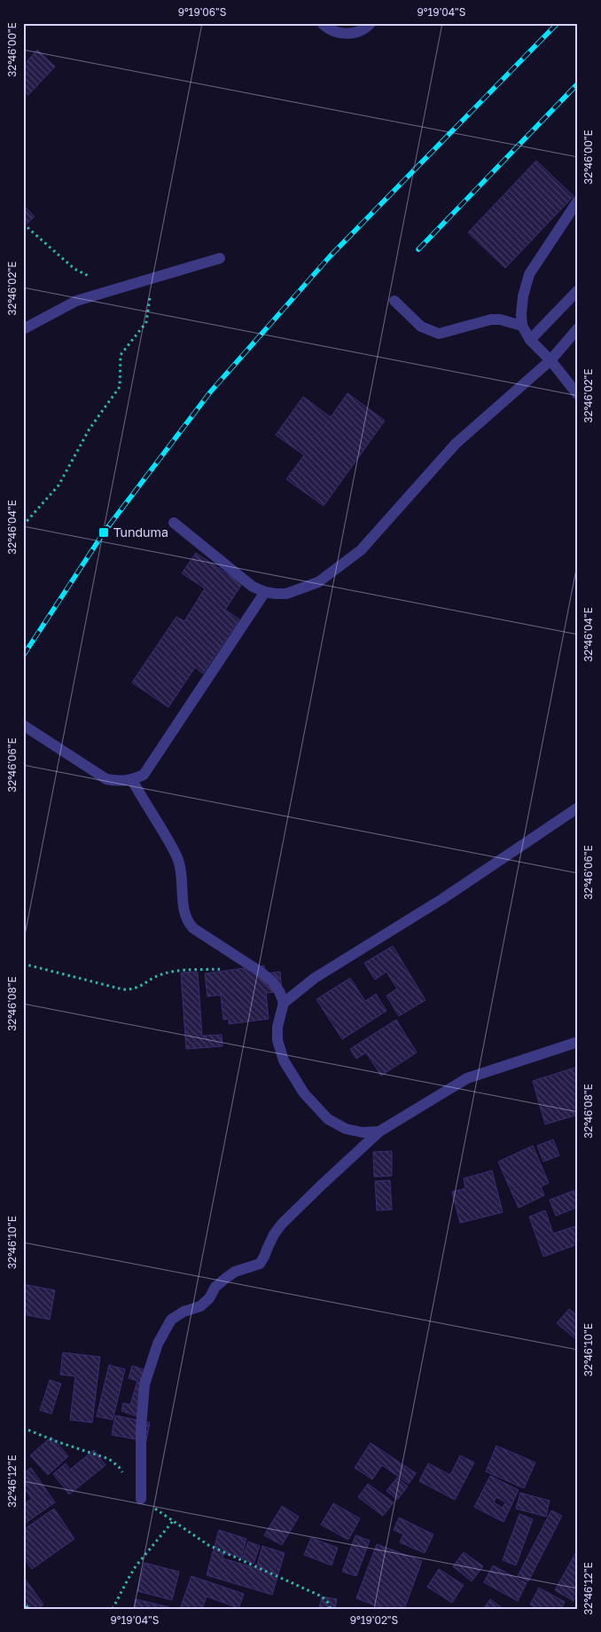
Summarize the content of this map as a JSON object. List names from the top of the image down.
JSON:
{
  "places": {
    "transit": ["Tunduma"]
  },
  "coordinates": [
    "9°19'06\"S",
    "9°19'04\"S",
    "32°46'00\"E",
    "32°46'02\"E",
    "32°46'04\"E",
    "32°46'06\"E",
    "32°46'08\"E",
    "32°46'10\"E",
    "32°46'12\"E",
    "9°19'02\"S"
  ]
}
